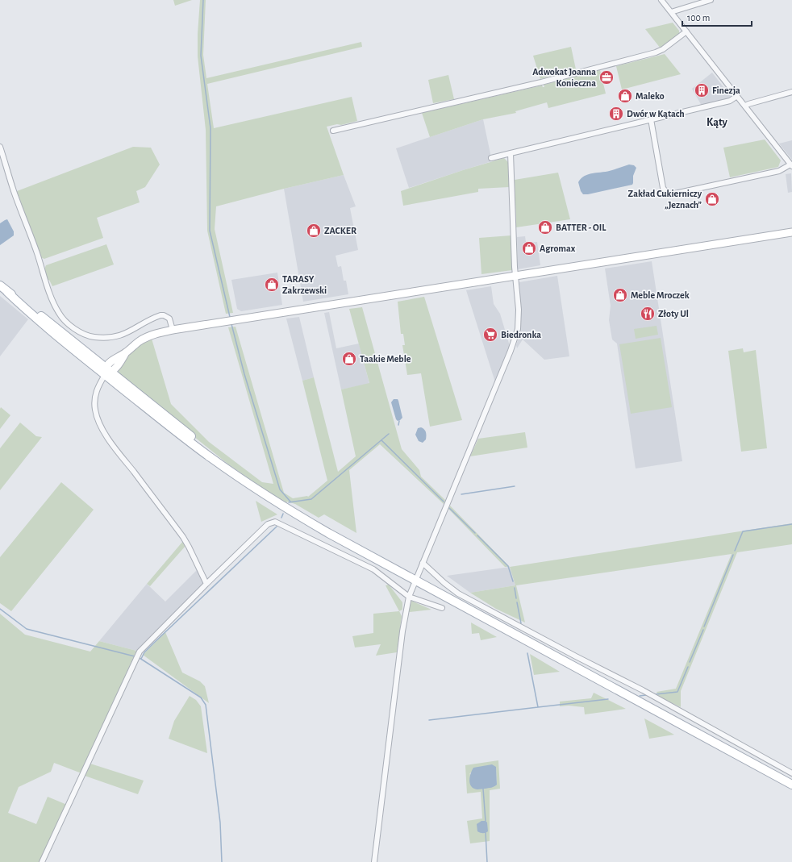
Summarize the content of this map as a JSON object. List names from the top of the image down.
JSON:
{
  "districts": ["Kąty"],
  "places": {
    "office": ["Adwokat Joanna Konieczna"],
    "building": ["Finezja", "Dwór w Kątach"],
    "shop": [
      "Maleko",
      "Zakład Cukierniczy „Jeznach”",
      "BATTER - OIL",
      "ZACKER",
      "Agromax",
      "TARASY Zakrzewski",
      "Meble Mroczek",
      "Taakie Meble"
    ],
    "restaurant": ["Złoty Ul"],
    "supermarket": ["Biedronka"]
  },
  "scale_bar": "100 m"
}
